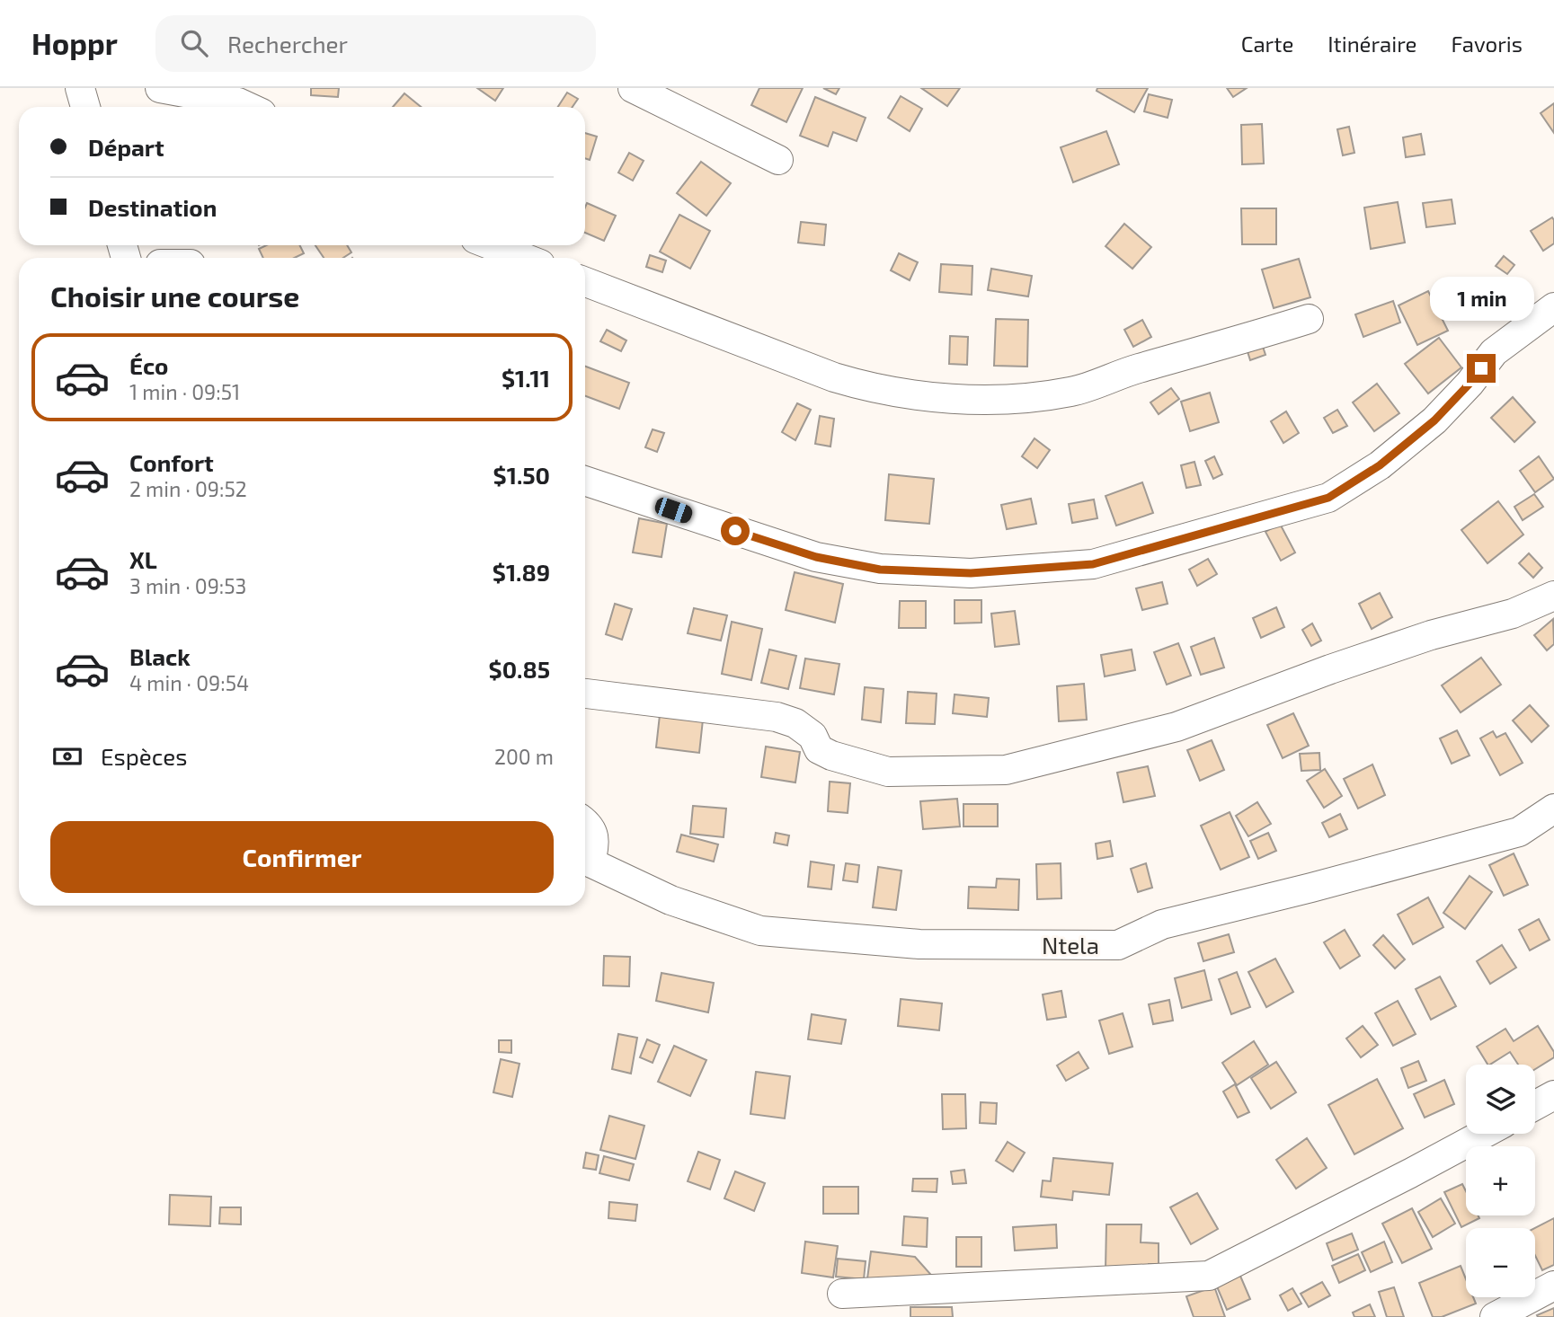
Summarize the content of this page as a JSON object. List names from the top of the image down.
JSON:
{
  "streets": {
    "street": ["Ntela"]
  },
  "page": {
    "header": "Hoppr",
    "search": "Rechercher",
    "nav": ["Carte", "Itinéraire", "Favoris"],
    "banner": ["Départ", "Destination"],
    "heading": "Choisir une course",
    "bubble": "1 min",
    "list": [
      {
        "name": "Éco",
        "note": "1 min · 09:51",
        "value": "$1.11"
      },
      {
        "name": "Confort",
        "note": "2 min · 09:52",
        "value": "$1.50"
      },
      {
        "name": "XL",
        "note": "3 min · 09:53",
        "value": "$1.89"
      },
      {
        "name": "Black",
        "note": "4 min · 09:54",
        "value": "$0.85"
      }
    ],
    "pay": ["Espèces", "200 m"],
    "buttons": "Confirmer",
    "map_buttons": ["+", "−"]
  }
}
